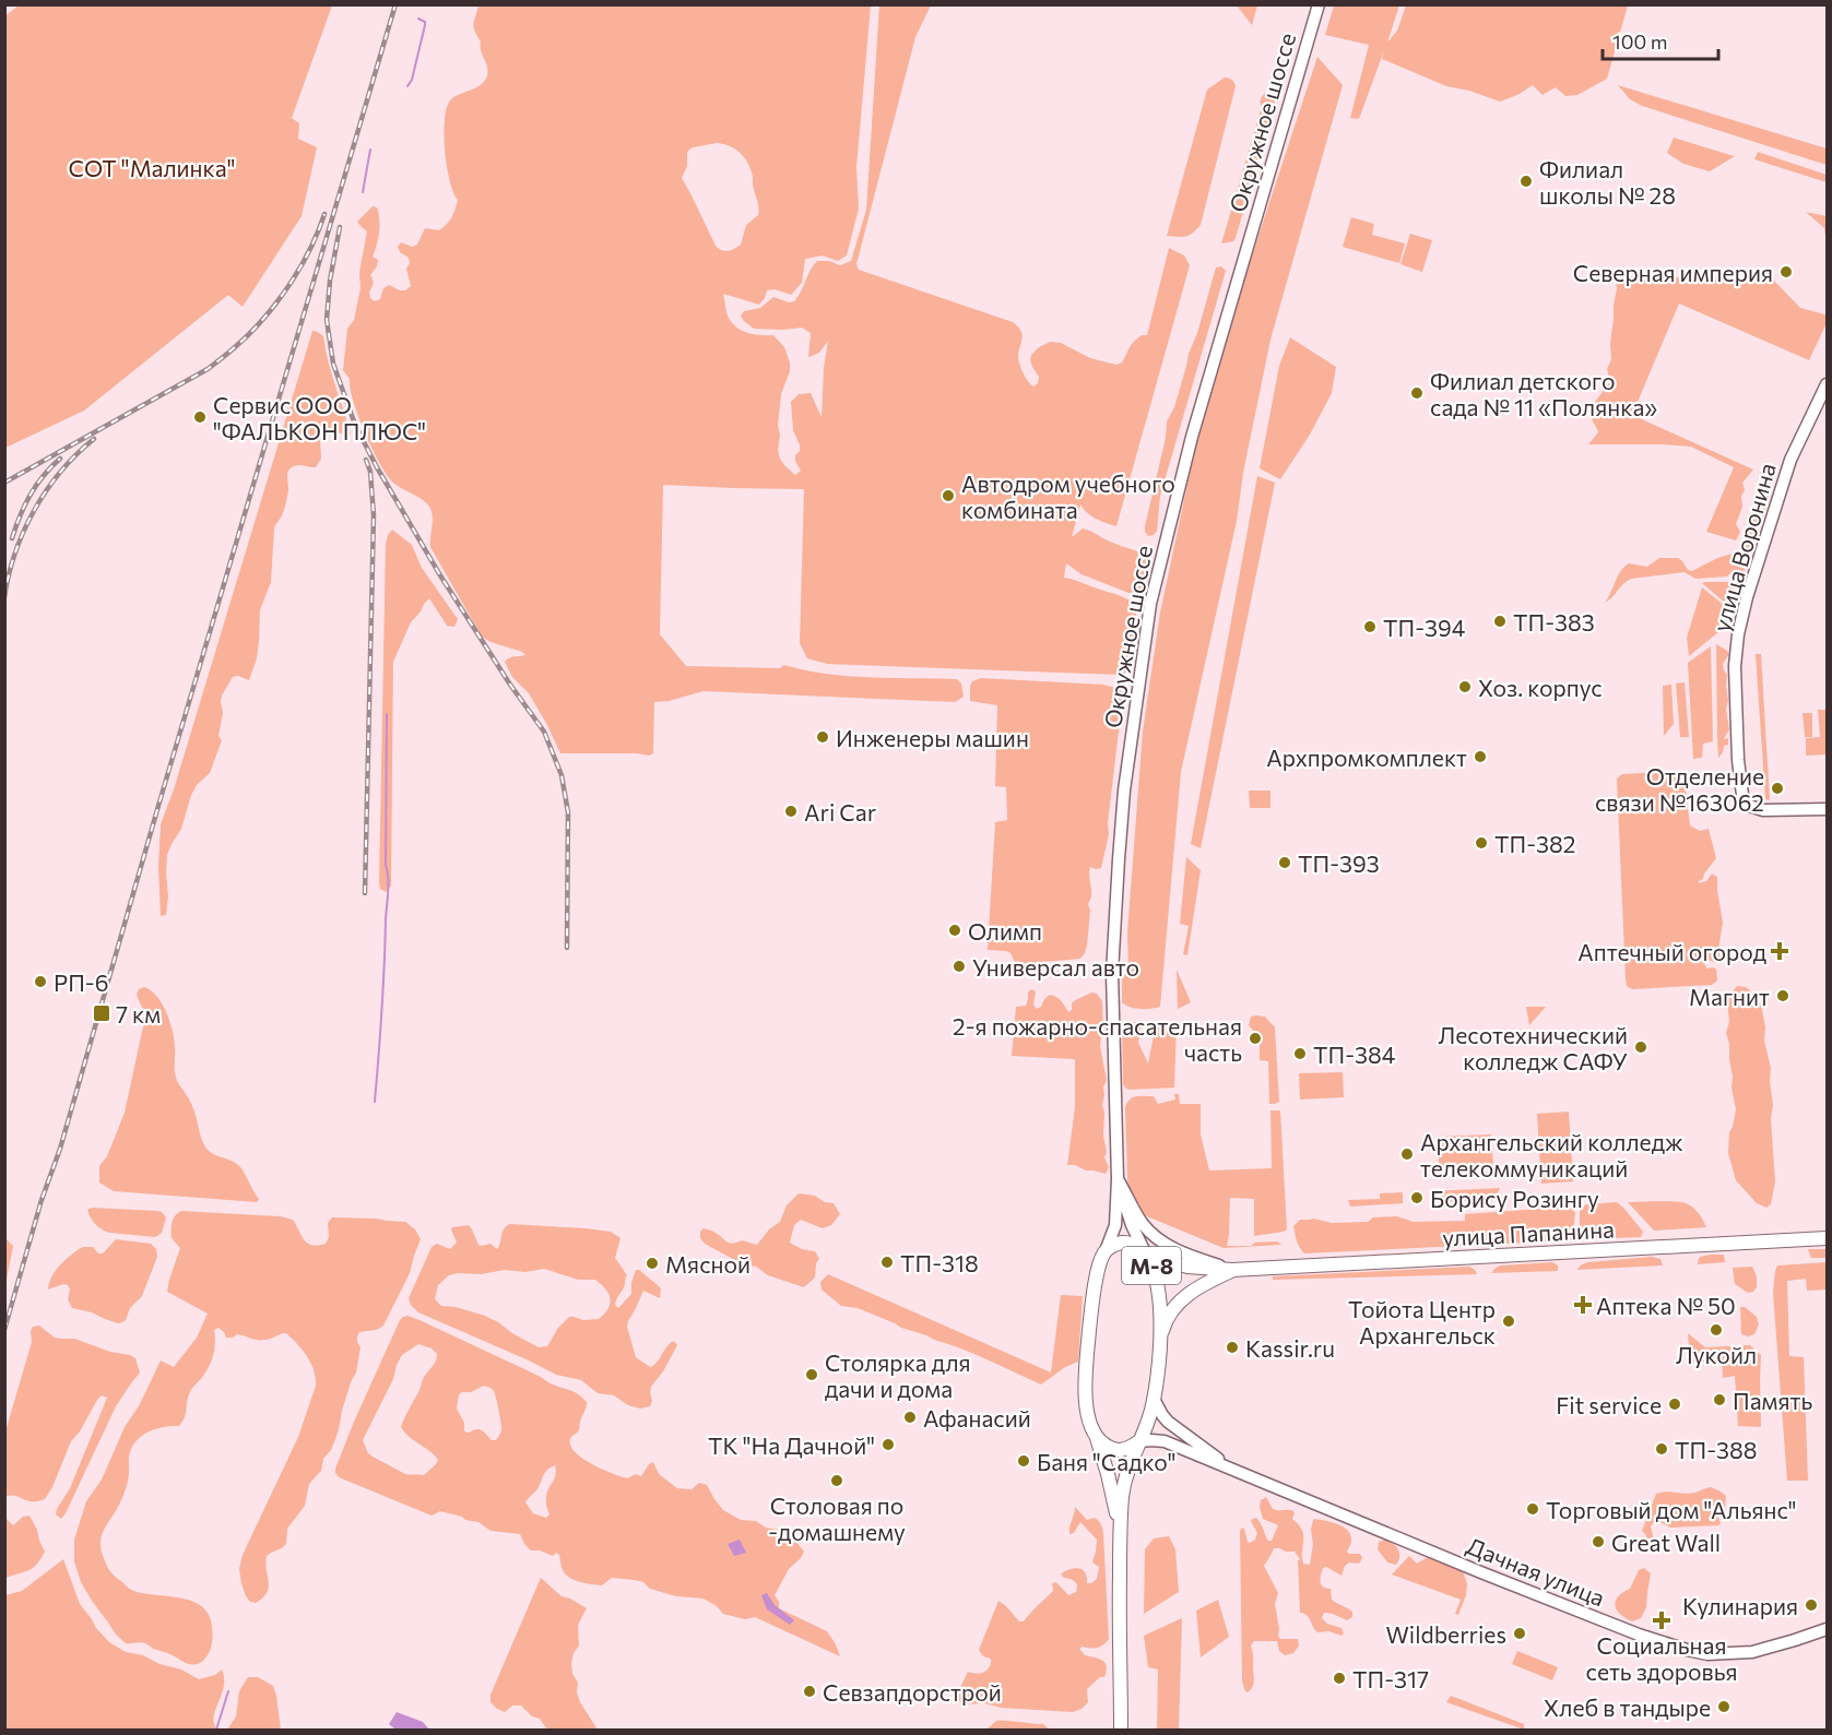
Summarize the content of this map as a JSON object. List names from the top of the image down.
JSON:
{
  "streets": {
    "main road": [
      "Окружное шоссе",
      "улица Воронина",
      "улица Папанина",
      "М-8",
      "Дачная улица"
    ]
  },
  "crossings": [
    ["Окружное шоссе", "улица Папанина"],
    ["Окружное шоссе", "М-8"],
    ["Окружное шоссе", "Дачная улица"],
    ["улица Папанина", "М-8"]
  ],
  "parks": ["СОТ \"Малинка\""],
  "places": {
    "other": [
      "Филиал школы № 28",
      "Северная империя",
      "Филиал детского сада № 11 «Полянка»",
      "Сервис ООО \"ФАЛЬКОН ПЛЮС\"",
      "Автодром учебного комбината",
      "ТП-383",
      "ТП-394",
      "Хоз. корпус",
      "Инженеры машин",
      "Архпромкомплект",
      "Отделение связи №163062",
      "Ari Car",
      "ТП-382",
      "ТП-393",
      "Олимп",
      "Универсал авто",
      "РП-6",
      "Магнит",
      "2-я пожарно-спасательная часть",
      "Лесотехнический колледж САФУ",
      "ТП-384",
      "Архангельский колледж телекоммуникаций",
      "Борису Розингу",
      "ТП-318",
      "Мясной",
      "Тойота Центр Архангельск",
      "Лукойл",
      "Kassir.ru",
      "Столярка для дачи и дома",
      "Память",
      "Fit service",
      "Афанасий",
      "ТК \"На Дачной\"",
      "ТП-388",
      "Баня \"Садко\"",
      "Столовая по -домашнему",
      "Торговый дом \"Альянс\"",
      "Great Wall",
      "Кулинария",
      "Wildberries",
      "ТП-317",
      "Севзапдорстрой",
      "Хлеб в тандыре"
    ],
    "health": ["Аптечный огород", "Аптека № 50", "Социальная сеть здоровья"],
    "transit": ["7 км"]
  },
  "scale_bar": "100 m"
}
